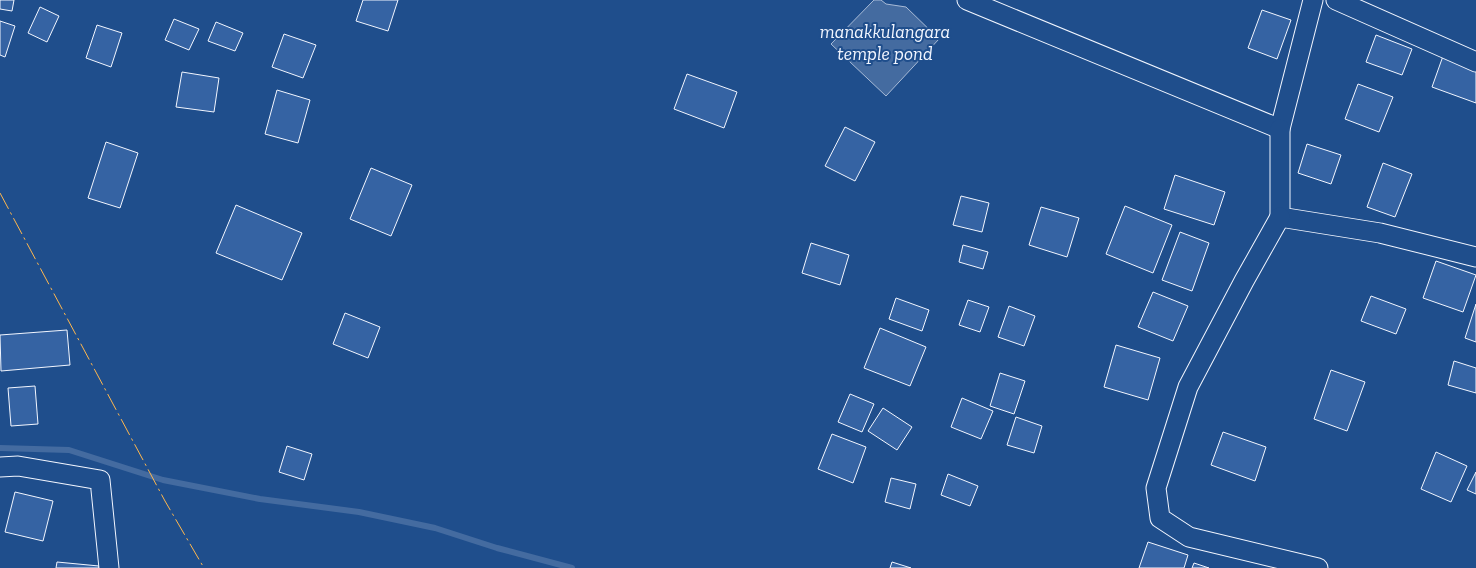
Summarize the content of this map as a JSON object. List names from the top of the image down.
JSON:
{
  "water": ["manakkulangara temple pond"]
}
